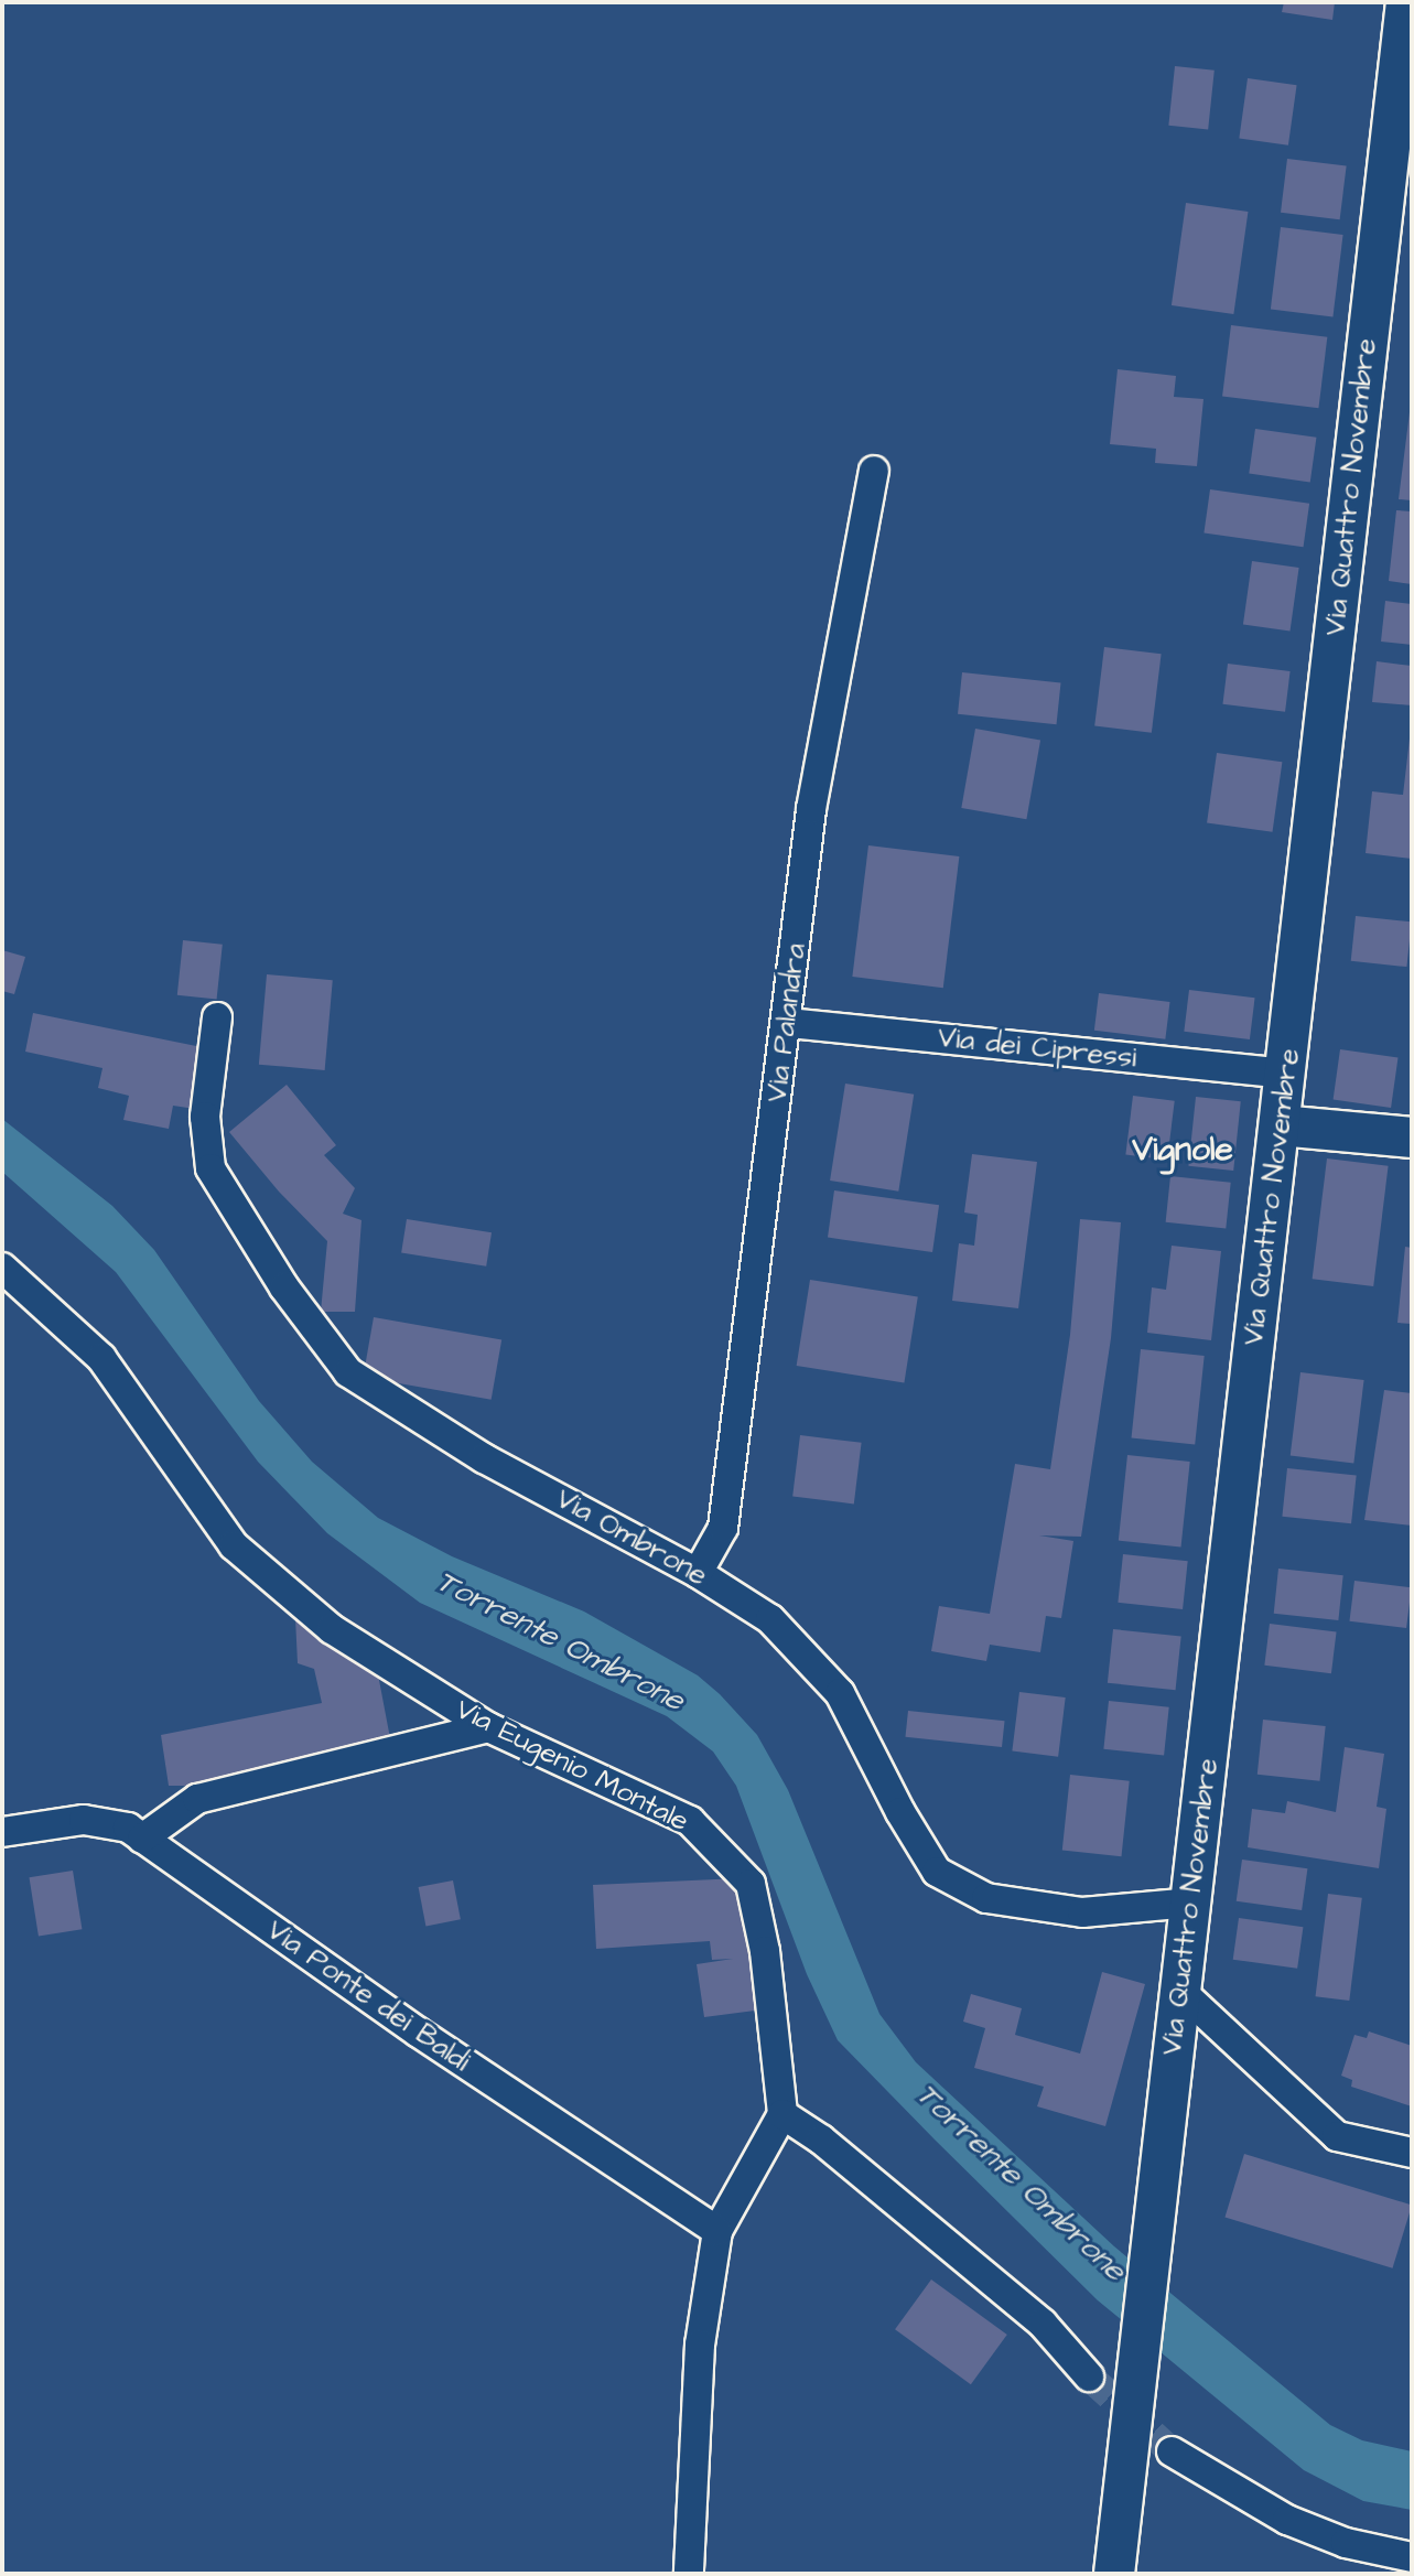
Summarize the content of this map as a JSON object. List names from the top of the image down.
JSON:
{
  "streets": {
    "main road": ["Via Quattro Novembre"],
    "street": [
      "Via Palandra",
      "Via dei Cipressi",
      "Via Ombrone",
      "Via Eugenio Montale",
      "Via Ponte dei Baldi"
    ]
  },
  "crossings": [
    ["Via Quattro Novembre", "Via dei Cipressi"],
    ["Via Quattro Novembre", "Via Ombrone"],
    ["Via Palandra", "Via dei Cipressi"],
    ["Via Palandra", "Via Ombrone"]
  ],
  "districts": ["Vignole"],
  "water": ["Torrente Ombrone"]
}
